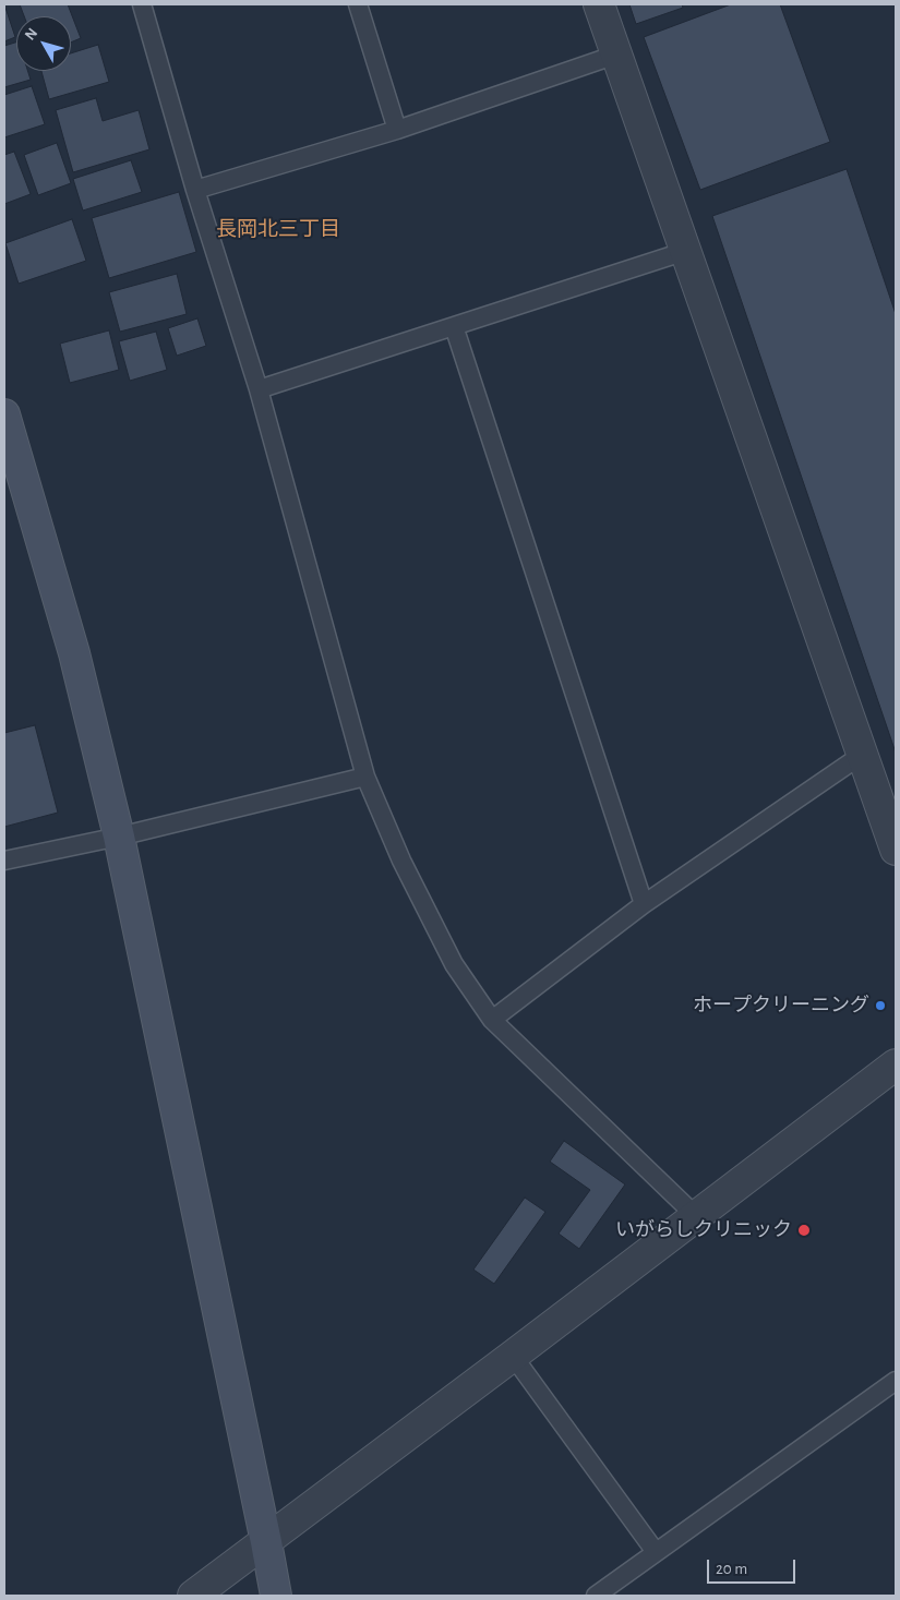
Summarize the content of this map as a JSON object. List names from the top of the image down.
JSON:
{
  "districts": ["長岡北三丁目"],
  "places": ["ホープクリーニング", "いがらしクリニック"],
  "scale_bar": "20 m",
  "north": "top left"
}
